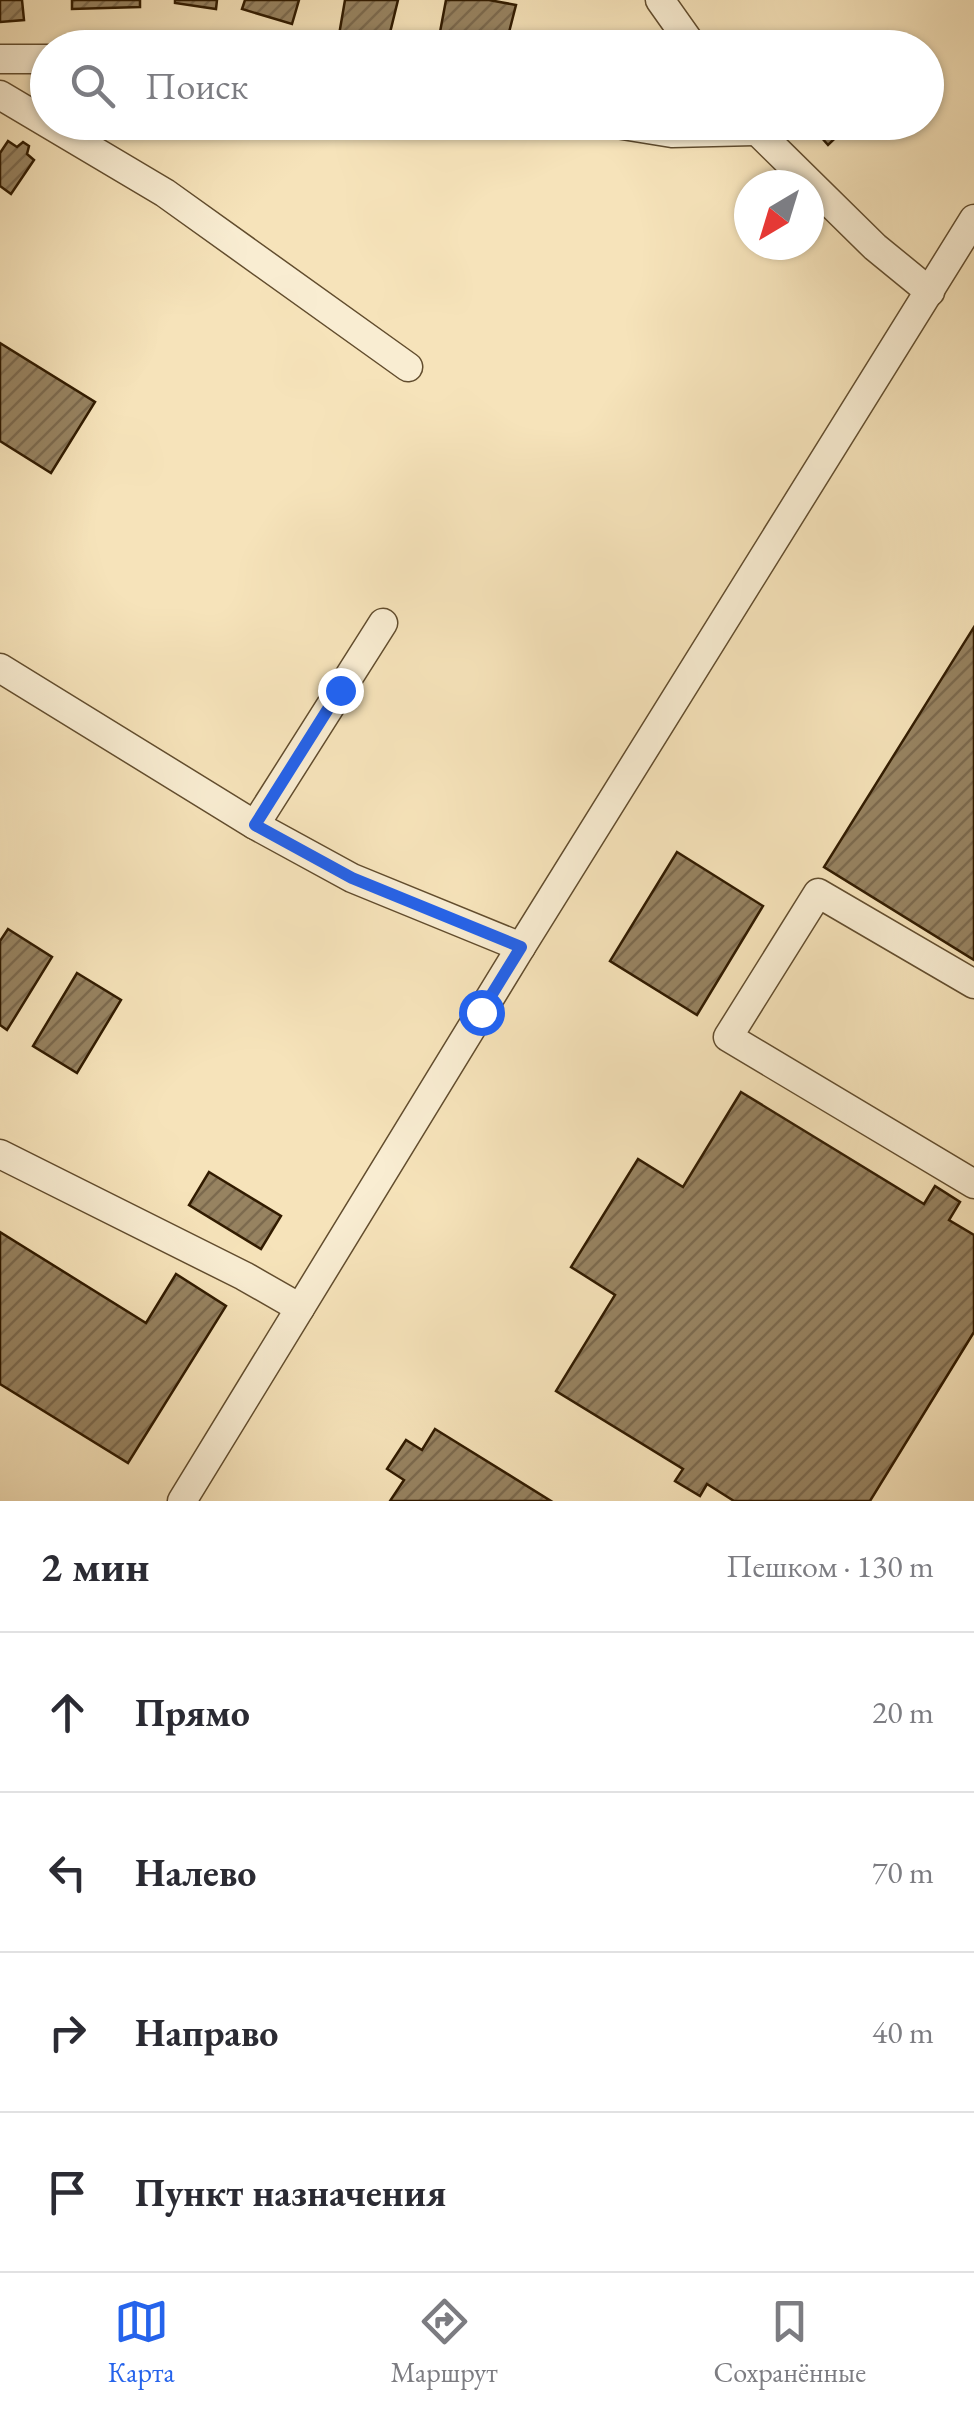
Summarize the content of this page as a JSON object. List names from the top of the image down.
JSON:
{
  "north": "bottom left",
  "page": {
    "search": "Поиск",
    "heading": ["2 мин", "Пешком · 130 m"],
    "list": [
      ["Прямо", "20 m"],
      ["Налево", "70 m"],
      ["Направо", "40 m"],
      "Пункт назначения"
    ],
    "nav": ["Карта", "Маршрут", "Сохранённые"]
  }
}
